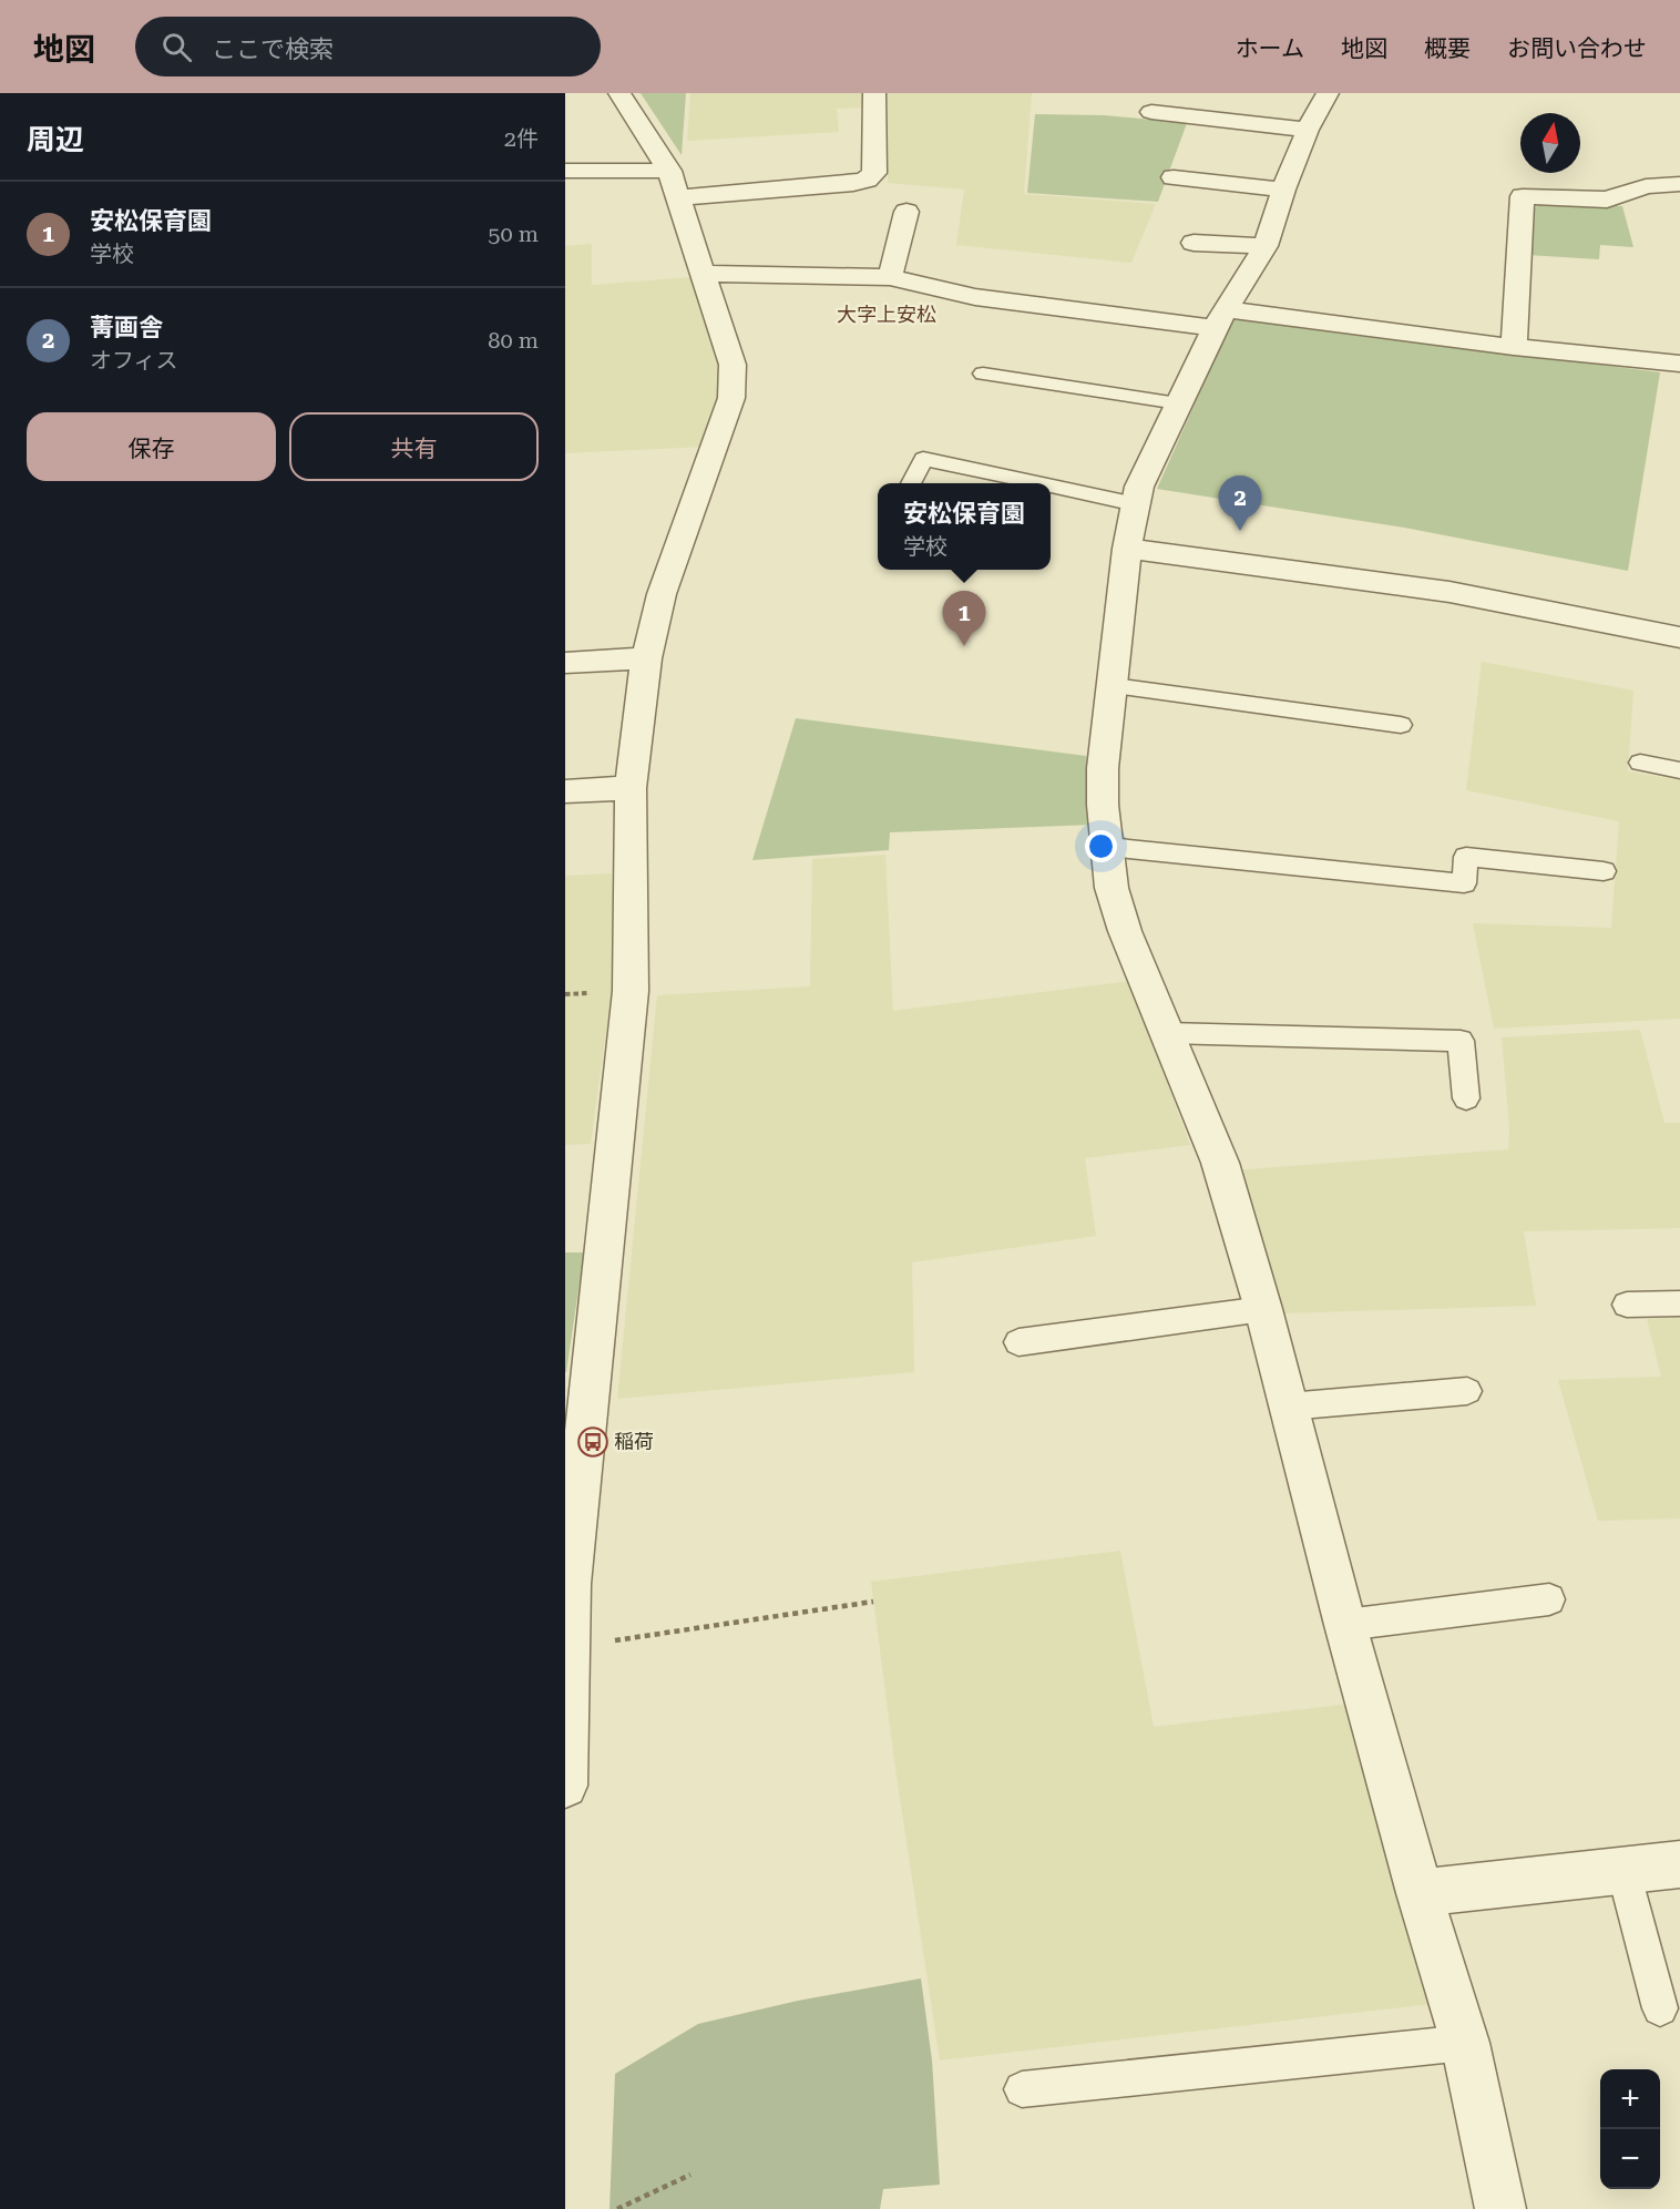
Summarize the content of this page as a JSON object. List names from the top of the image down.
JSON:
{
  "districts": ["大字上安松"],
  "places": {
    "bus stop": ["稲荷"]
  },
  "north": "top",
  "page": {
    "header": "地図",
    "search": "ここで検索",
    "nav": [
      "ホーム",
      "地図",
      "概要",
      "お問い合わせ"
    ],
    "heading": ["周辺", "2件"],
    "list": [
      {
        "mark": "1",
        "name": "安松保育園",
        "note": "学校",
        "value": "50 m"
      },
      {
        "mark": "2",
        "name": "菁画舎",
        "note": "オフィス",
        "value": "80 m"
      }
    ],
    "buttons": ["保存", "共有"],
    "pins": ["2", "1"],
    "popup": ["安松保育園", "学校"],
    "map_buttons": ["+", "−"]
  }
}
